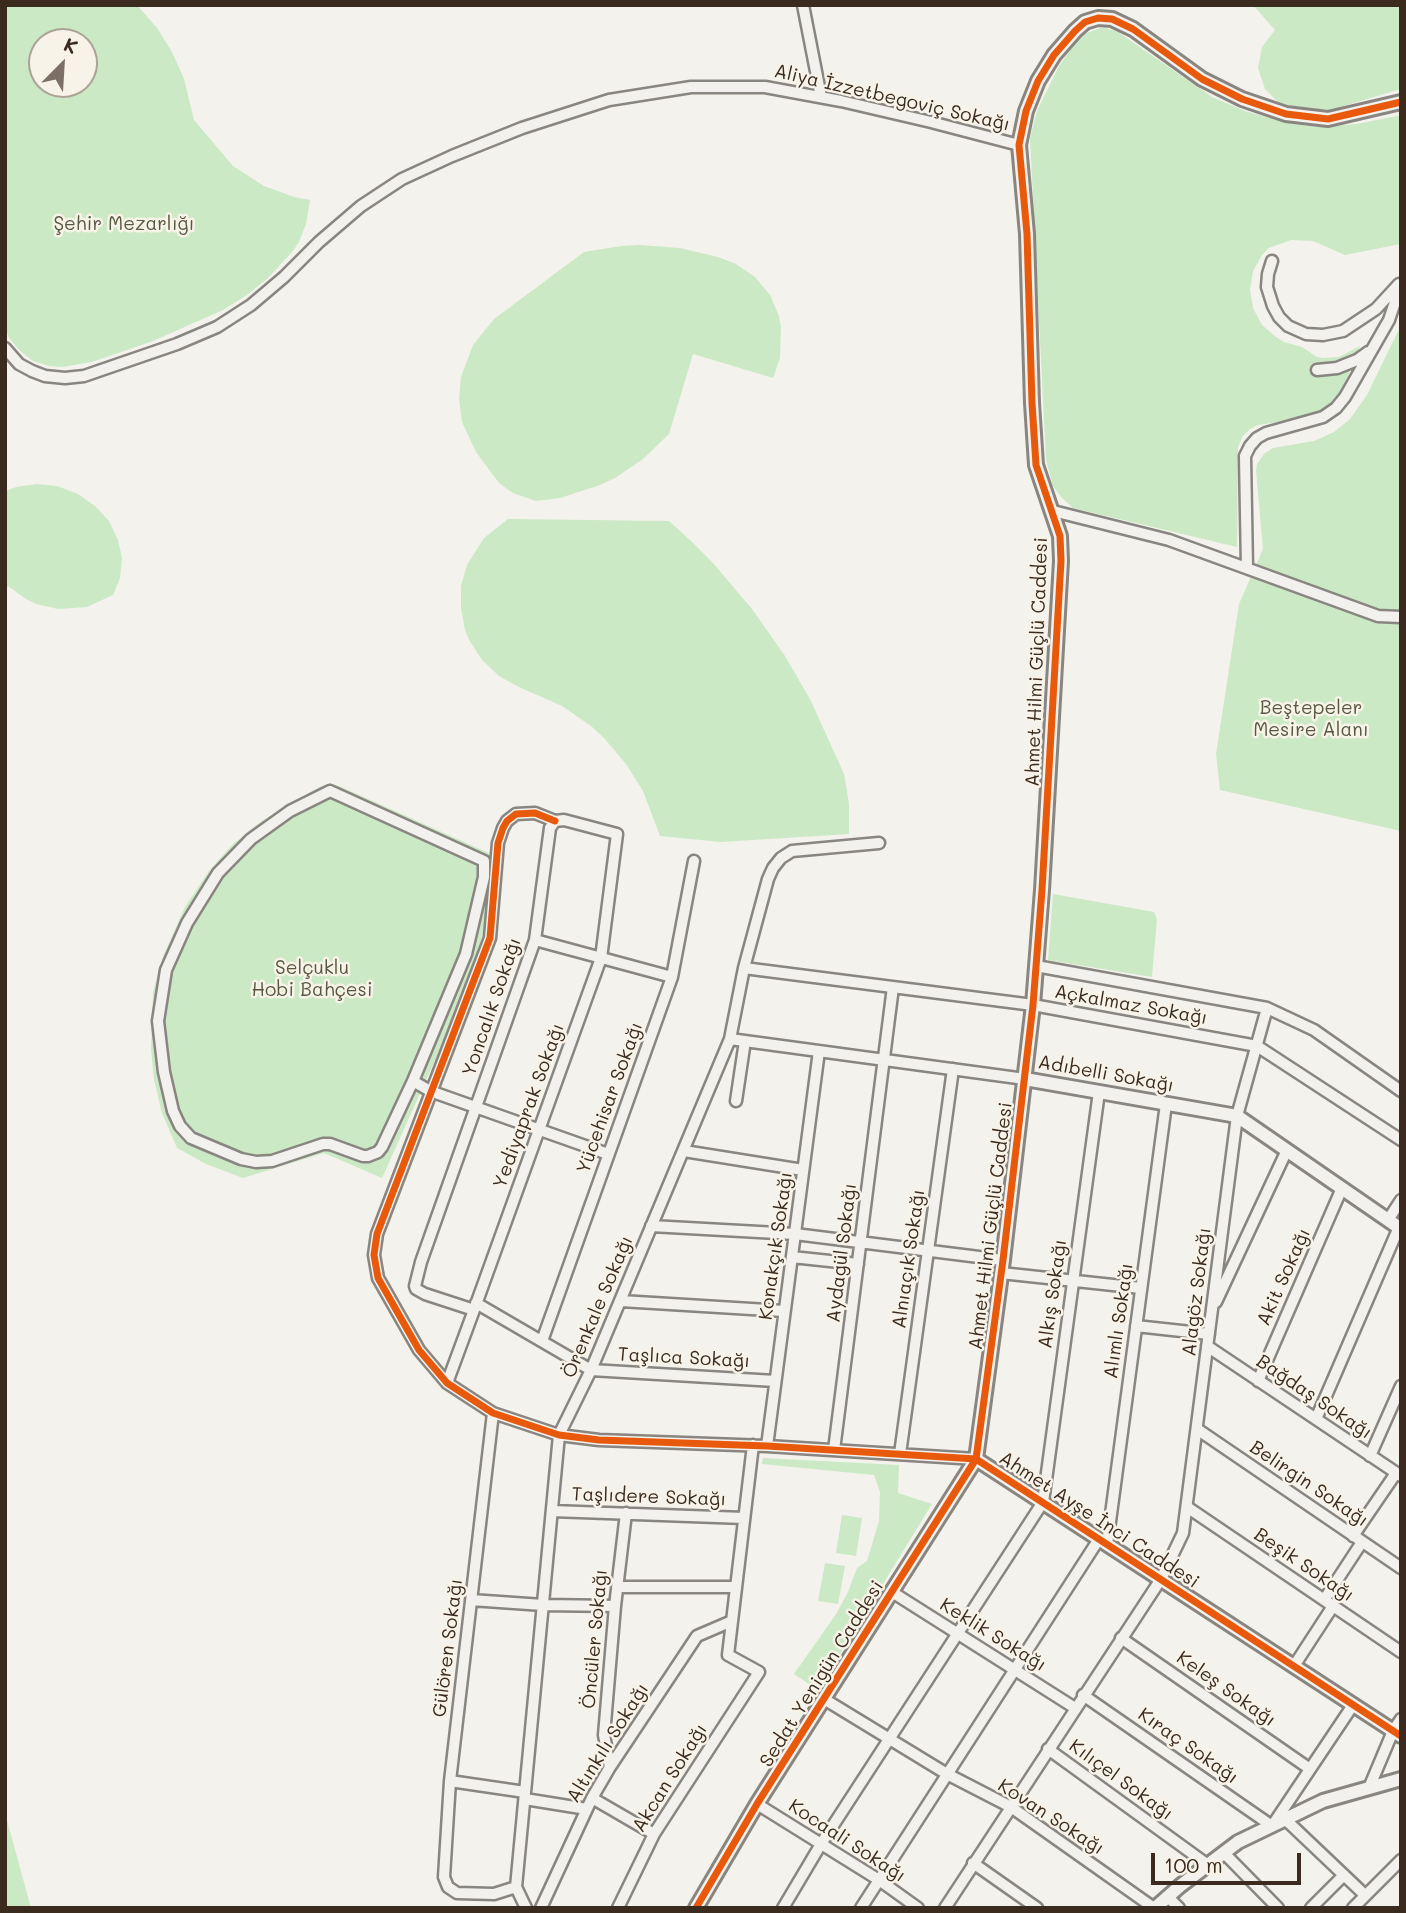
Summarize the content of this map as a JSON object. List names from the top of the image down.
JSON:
{
  "streets": {
    "street": [
      "Aliya İzzetbegoviç Sokağı",
      "Ahmet Hilmi Güçlü Caddesi",
      "Açkalmaz Sokağı",
      "Yoncalık Sokağı",
      "Adıbelli Sokağı",
      "Yücehisar Sokağı",
      "Yediyaprak Sokağı",
      "Konakçık Sokağı",
      "Aydagül Sokağı",
      "Alnıaçık Sokağı",
      "Akit Sokağı",
      "Alagöz Sokağı",
      "Alkış Sokağı",
      "Örenkale Sokağı",
      "Alımlı Sokağı",
      "Taşlıca Sokağı",
      "Bağdaş Sokağı",
      "Belirgin Sokağı",
      "Taşlıdere Sokağı",
      "Ahmet Ayşe İnci Caddesi",
      "Beşik Sokağı",
      "Keklik Sokağı",
      "Öncüler Sokağı",
      "Gülören Sokağı",
      "Sedat Yenigün Caddesi",
      "Keleş Sokağı",
      "Altınkılı Sokağı",
      "Kıraç Sokağı",
      "Akcan Sokağı",
      "Kılıçel Sokağı",
      "Kovan Sokağı",
      "Kocaali Sokağı"
    ]
  },
  "crossings": [
    ["Aliya İzzetbegoviç Sokağı", "Ahmet Hilmi Güçlü Caddesi"],
    ["Ahmet Hilmi Güçlü Caddesi", "Açkalmaz Sokağı"],
    ["Ahmet Hilmi Güçlü Caddesi", "Adıbelli Sokağı"],
    ["Ahmet Hilmi Güçlü Caddesi", "Ahmet Ayşe İnci Caddesi"],
    ["Ahmet Hilmi Güçlü Caddesi", "Sedat Yenigün Caddesi"],
    ["Açkalmaz Sokağı", "Aydagül Sokağı"],
    ["Açkalmaz Sokağı", "Alagöz Sokağı"],
    ["Açkalmaz Sokağı", "Örenkale Sokağı"],
    ["Yoncalık Sokağı", "Yediyaprak Sokağı"],
    ["Yoncalık Sokağı", "Ahmet Ayşe İnci Caddesi"],
    ["Adıbelli Sokağı", "Konakçık Sokağı"],
    ["Adıbelli Sokağı", "Aydagül Sokağı"],
    ["Adıbelli Sokağı", "Alnıaçık Sokağı"],
    ["Adıbelli Sokağı", "Akit Sokağı"],
    ["Adıbelli Sokağı", "Alagöz Sokağı"],
    ["Adıbelli Sokağı", "Alkış Sokağı"],
    ["Adıbelli Sokağı", "Örenkale Sokağı"],
    ["Adıbelli Sokağı", "Alımlı Sokağı"],
    ["Yediyaprak Sokağı", "Ahmet Ayşe İnci Caddesi"],
    ["Konakçık Sokağı", "Taşlıca Sokağı"],
    ["Konakçık Sokağı", "Ahmet Ayşe İnci Caddesi"],
    ["Aydagül Sokağı", "Ahmet Ayşe İnci Caddesi"],
    ["Alnıaçık Sokağı", "Ahmet Ayşe İnci Caddesi"],
    ["Akit Sokağı", "Bağdaş Sokağı"],
    ["Alagöz Sokağı", "Bağdaş Sokağı"],
    ["Alagöz Sokağı", "Belirgin Sokağı"],
    ["Alagöz Sokağı", "Ahmet Ayşe İnci Caddesi"],
    ["Alagöz Sokağı", "Beşik Sokağı"],
    ["Alagöz Sokağı", "Keklik Sokağı"],
    ["Alagöz Sokağı", "Keleş Sokağı"],
    ["Alagöz Sokağı", "Kıraç Sokağı"],
    ["Alagöz Sokağı", "Kılıçel Sokağı"],
    ["Alagöz Sokağı", "Kovan Sokağı"],
    ["Alkış Sokağı", "Ahmet Ayşe İnci Caddesi"],
    ["Örenkale Sokağı", "Taşlıca Sokağı"],
    ["Örenkale Sokağı", "Taşlıdere Sokağı"],
    ["Örenkale Sokağı", "Ahmet Ayşe İnci Caddesi"],
    ["Örenkale Sokağı", "Gülören Sokağı"],
    ["Alımlı Sokağı", "Ahmet Ayşe İnci Caddesi"],
    ["Taşlıdere Sokağı", "Öncüler Sokağı"],
    ["Ahmet Ayşe İnci Caddesi", "Gülören Sokağı"],
    ["Ahmet Ayşe İnci Caddesi", "Sedat Yenigün Caddesi"],
    ["Keklik Sokağı", "Sedat Yenigün Caddesi"],
    ["Öncüler Sokağı", "Altınkılı Sokağı"],
    ["Sedat Yenigün Caddesi", "Kovan Sokağı"],
    ["Sedat Yenigün Caddesi", "Kocaali Sokağı"],
    ["Altınkılı Sokağı", "Akcan Sokağı"]
  ],
  "parks": ["Şehir Mezarlığı", "Beştepeler Mesire Alanı", "Selçuklu Hobi Bahçesi"],
  "scale_bar": "100 m",
  "north": "top right"
}
